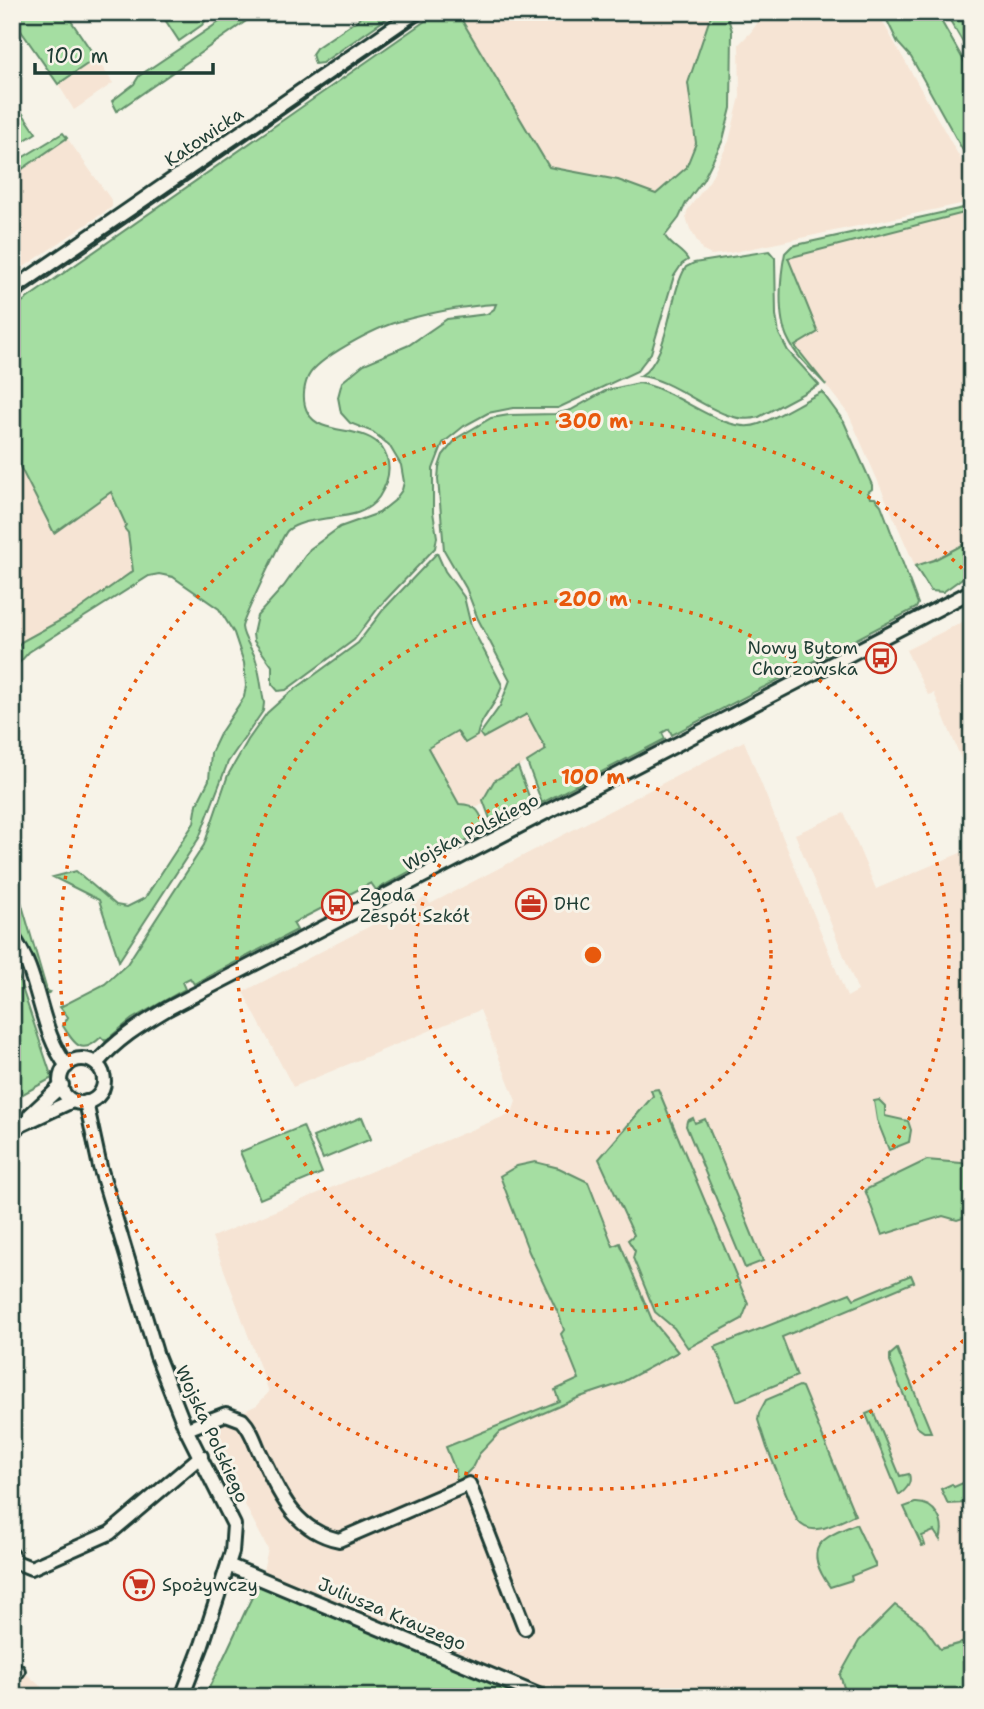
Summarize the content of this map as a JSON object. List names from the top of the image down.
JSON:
{
  "streets": {
    "street": ["Katowicka", "Wojska Polskiego", "Juliusza Krauzego"]
  },
  "crossings": [
    ["Wojska Polskiego", "Juliusza Krauzego"]
  ],
  "places": {
    "bus stop": ["Nowy Bytom Chorzowska", "Zgoda Zespół Szkół"],
    "office": ["DHC"],
    "supermarket": ["Spożywczy"]
  },
  "scale_bar": "100 m",
  "rings": ["300 m", "200 m", "100 m"]
}
